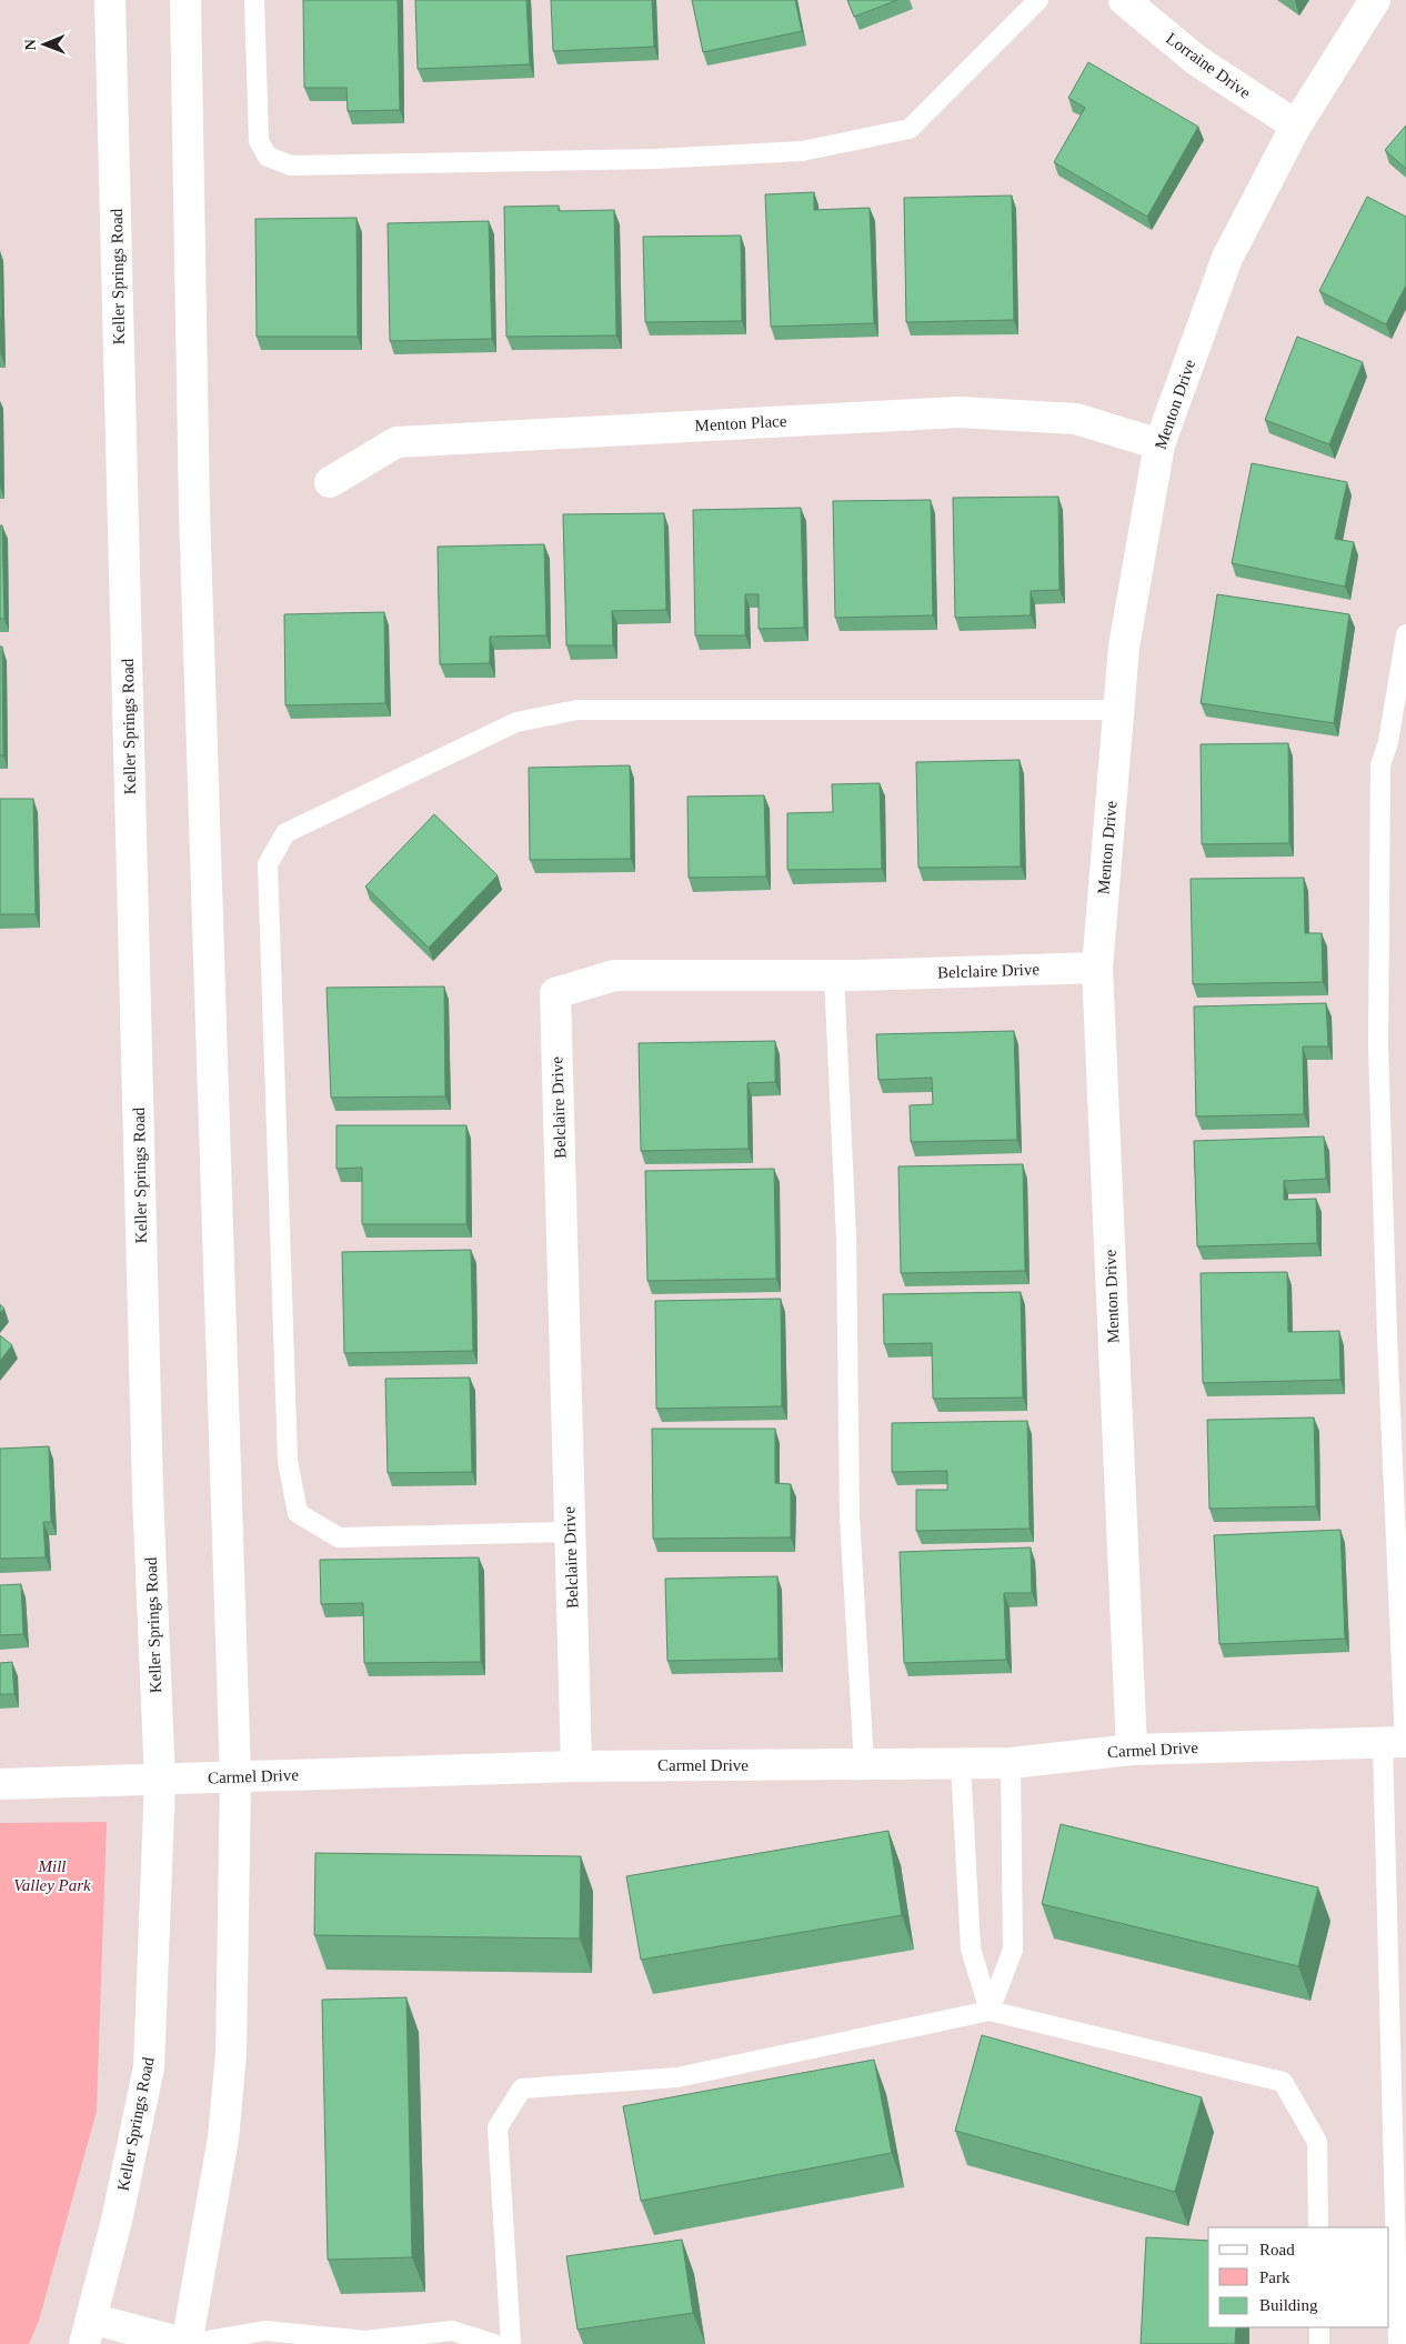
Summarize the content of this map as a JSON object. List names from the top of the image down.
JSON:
{
  "streets": {
    "street": [
      "Lorraine Drive",
      "Keller Springs Road",
      "Menton Drive",
      "Menton Place",
      "Belclaire Drive",
      "Carmel Drive"
    ]
  },
  "crossings": [
    ["Lorraine Drive", "Menton Drive"],
    ["Keller Springs Road", "Carmel Drive"],
    ["Menton Drive", "Menton Place"],
    ["Menton Drive", "Belclaire Drive"],
    ["Menton Drive", "Carmel Drive"],
    ["Belclaire Drive", "Carmel Drive"]
  ],
  "parks": ["Mill Valley Park"],
  "legend": ["Road", "Park", "Building"],
  "north": "left"
}
